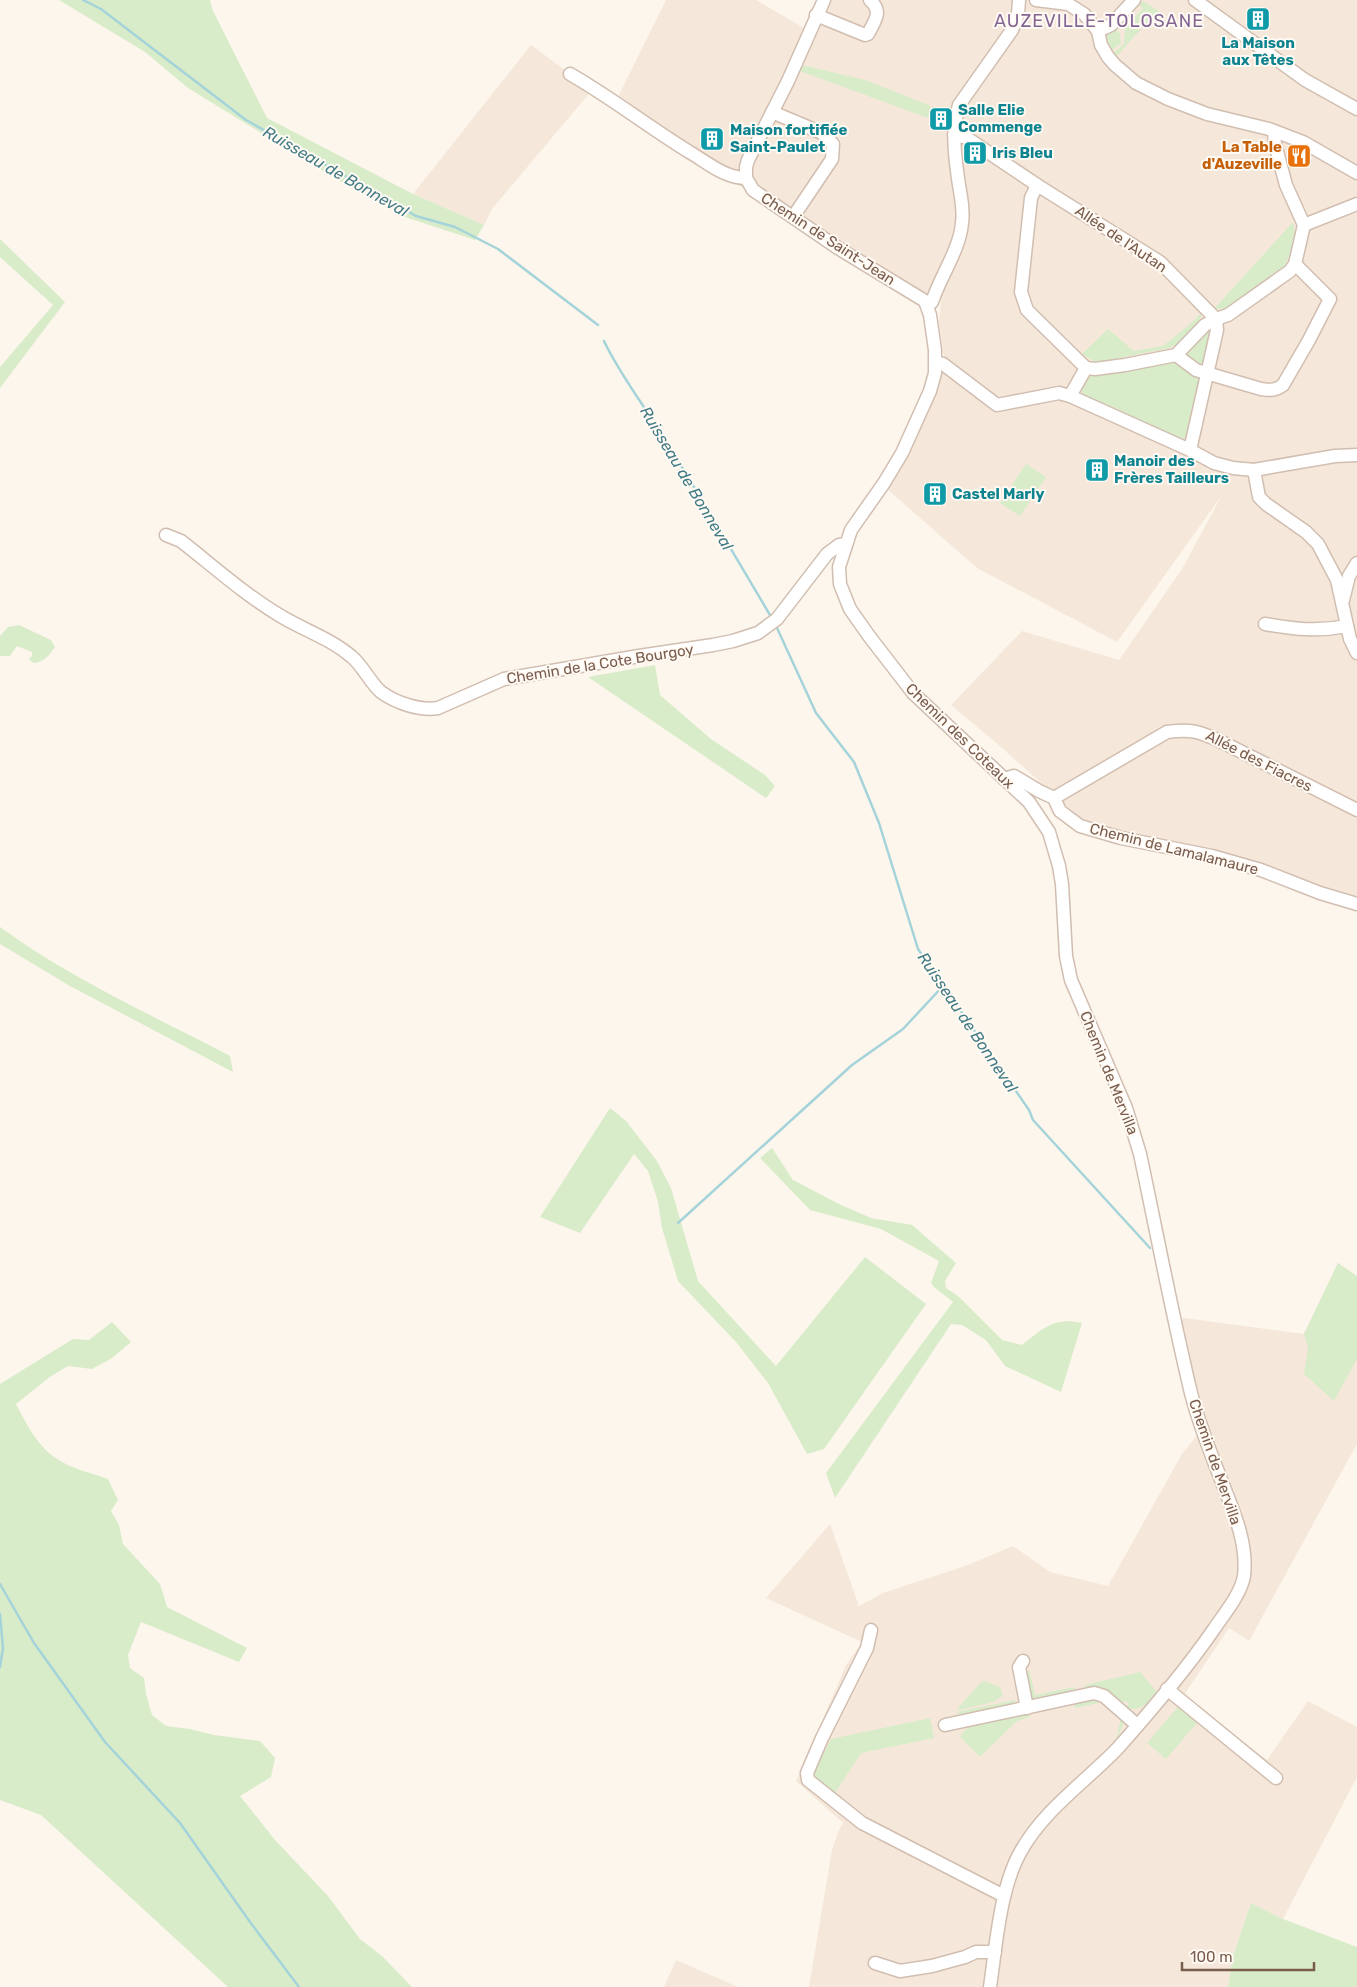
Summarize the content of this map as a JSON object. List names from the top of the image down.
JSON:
{
  "streets": {
    "street": [
      "Chemin de Saint-Jean",
      "Allée de l'Autan",
      "Chemin de la Cote Bourgoy",
      "Chemin des Coteaux",
      "Allée des Fiacres",
      "Chemin de Lamalamaure",
      "Chemin de Mervilla"
    ]
  },
  "crossings": [
    ["Chemin de Saint-Jean", "Chemin des Coteaux"],
    ["Chemin de la Cote Bourgoy", "Chemin des Coteaux"],
    ["Chemin des Coteaux", "Chemin de Lamalamaure"],
    ["Chemin des Coteaux", "Chemin de Mervilla"],
    ["Allée des Fiacres", "Chemin de Lamalamaure"]
  ],
  "districts": ["AUZEVILLE-TOLOSANE"],
  "water": ["Ruisseau de Bonneval"],
  "places": {
    "building": [
      "La Maison aux Têtes",
      "Salle Elie Commenge",
      "Maison fortifiée Saint-Paulet",
      "Iris Bleu",
      "Manoir des Frères Tailleurs",
      "Castel Marly"
    ],
    "restaurant": ["La Table d'Auzeville"]
  },
  "scale_bar": "100 m"
}
